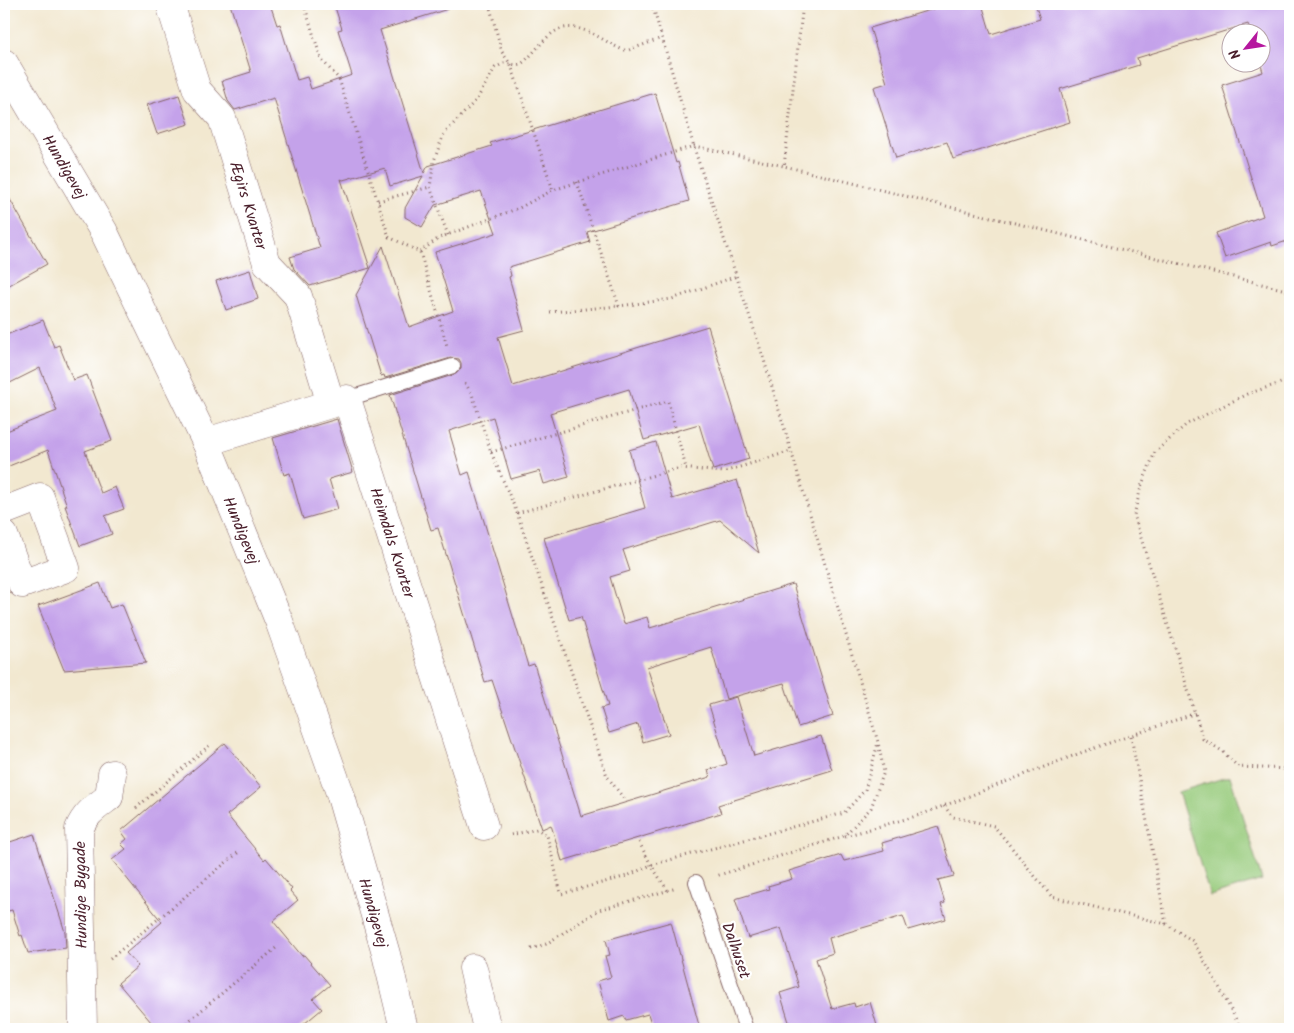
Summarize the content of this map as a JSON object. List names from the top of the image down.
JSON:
{
  "streets": {
    "street": [
      "Hundigevej",
      "Ægirs Kvarter",
      "Heimdals Kvarter",
      "Hundige Bygade"
    ],
    "lane": ["Dalhuset"]
  },
  "crossings": [
    ["Ægirs Kvarter", "Heimdals Kvarter"]
  ],
  "north": "bottom left"
}
